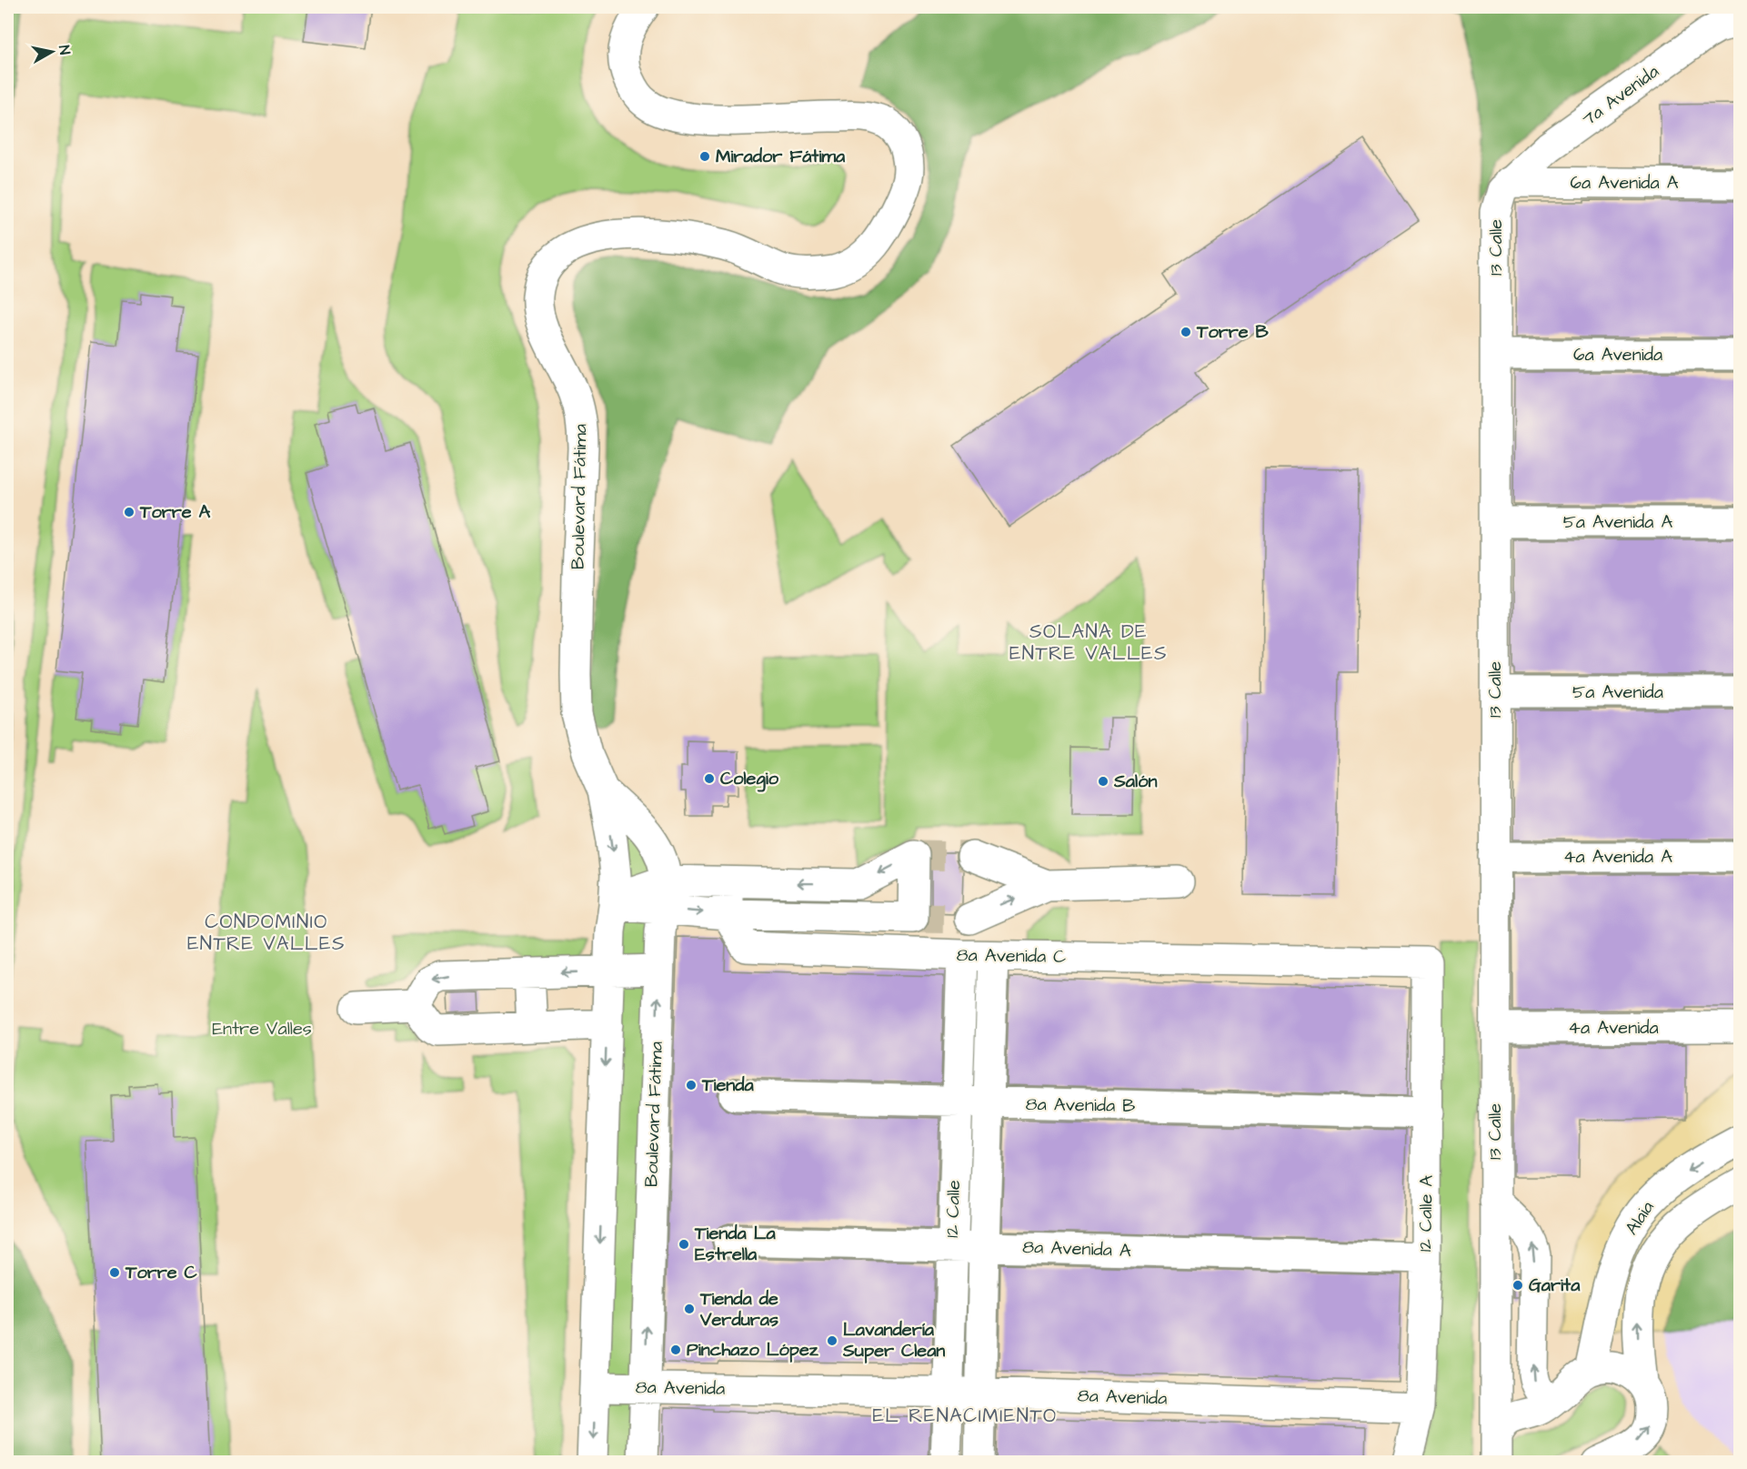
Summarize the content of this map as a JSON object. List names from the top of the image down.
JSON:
{
  "streets": {
    "street": [
      "7a Avenida",
      "6a Avenida A",
      "13 Calle",
      "6a Avenida",
      "Boulevard Fátima",
      "5a Avenida A",
      "5a Avenida",
      "4a Avenida A",
      "8a Avenida C",
      "4a Avenida",
      "8a Avenida B",
      "12 Calle",
      "12 Calle A",
      "Alaia",
      "8a Avenida A",
      "8a Avenida"
    ]
  },
  "crossings": [
    ["7a Avenida", "6a Avenida A"],
    ["7a Avenida", "13 Calle"],
    ["6a Avenida A", "13 Calle"],
    ["13 Calle", "6a Avenida"],
    ["13 Calle", "5a Avenida A"],
    ["13 Calle", "5a Avenida"],
    ["13 Calle", "4a Avenida A"],
    ["13 Calle", "4a Avenida"],
    ["13 Calle", "Alaia"],
    ["Boulevard Fátima", "8a Avenida"],
    ["8a Avenida C", "12 Calle"],
    ["8a Avenida C", "12 Calle A"],
    ["8a Avenida B", "12 Calle"],
    ["8a Avenida B", "12 Calle A"],
    ["12 Calle", "8a Avenida A"],
    ["12 Calle", "8a Avenida"],
    ["12 Calle A", "8a Avenida A"],
    ["12 Calle A", "8a Avenida"]
  ],
  "districts": ["SOLANA DE ENTRE VALLES", "CONDOMINIO ENTRE VALLES", "EL RENACIMIENTO"],
  "parks": ["Entre Valles"],
  "places": [
    "Mirador Fátima",
    "Torre B",
    "Torre A",
    "Colegio",
    "Salón",
    "Tienda",
    "Tienda La Estrella",
    "Torre C",
    "Garita",
    "Tienda de Verduras",
    "Lavandería Super Clean",
    "Pinchazo López"
  ],
  "north": "right"
}
